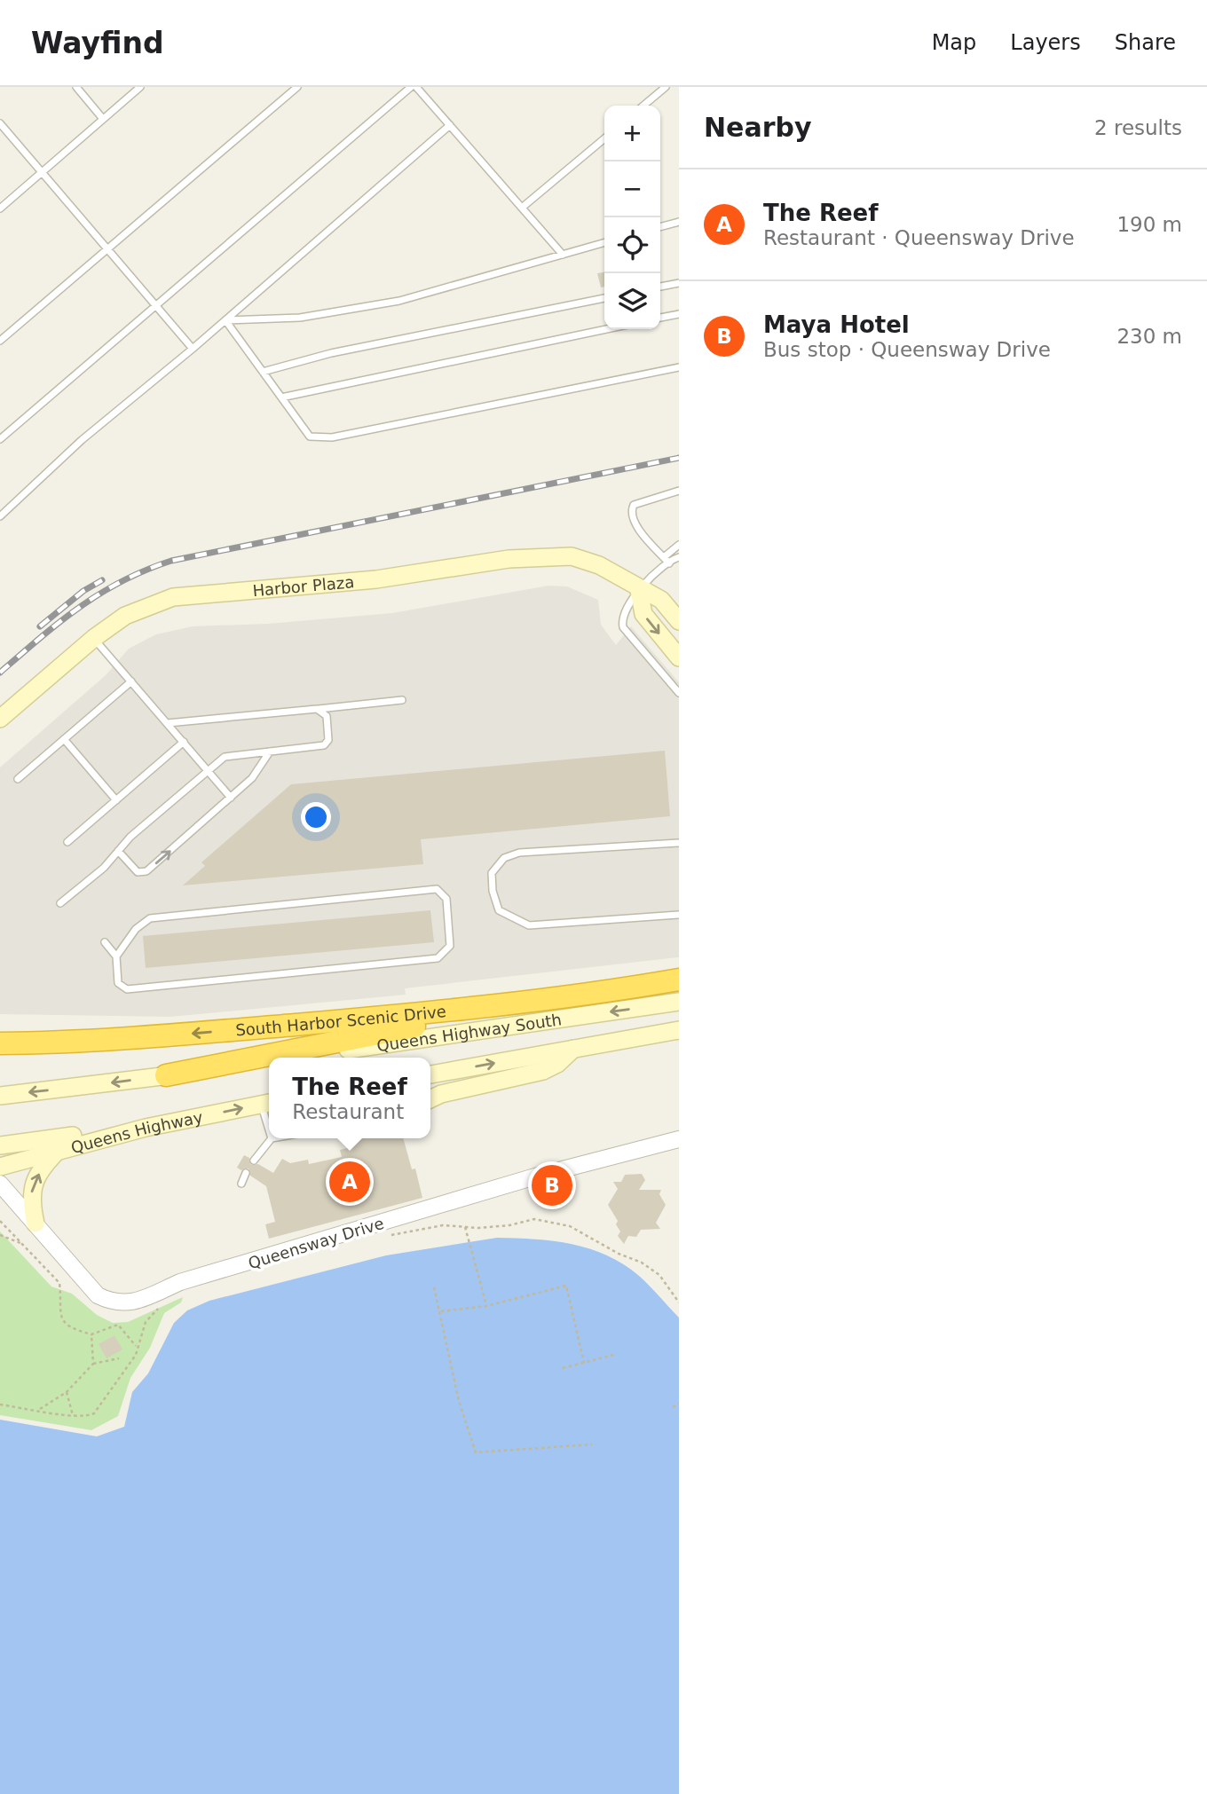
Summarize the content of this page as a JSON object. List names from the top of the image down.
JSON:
{
  "streets": {
    "highway": ["South Harbor Scenic Drive"],
    "main road": ["Harbor Plaza", "Queens Highway South", "Queens Highway"],
    "street": ["Queensway Drive"]
  },
  "page": {
    "header": "Wayfind",
    "nav": ["Map", "Layers", "Share"],
    "heading": ["Nearby", "2 results"],
    "map_buttons": ["+", "−"],
    "list": [
      {
        "mark": "A",
        "name": "The Reef",
        "note": "Restaurant · Queensway Drive",
        "value": "190 m"
      },
      {
        "mark": "B",
        "name": "Maya Hotel",
        "note": "Bus stop · Queensway Drive",
        "value": "230 m"
      }
    ],
    "popup": ["The Reef", "Restaurant"],
    "pins": ["A", "B"]
  }
}
